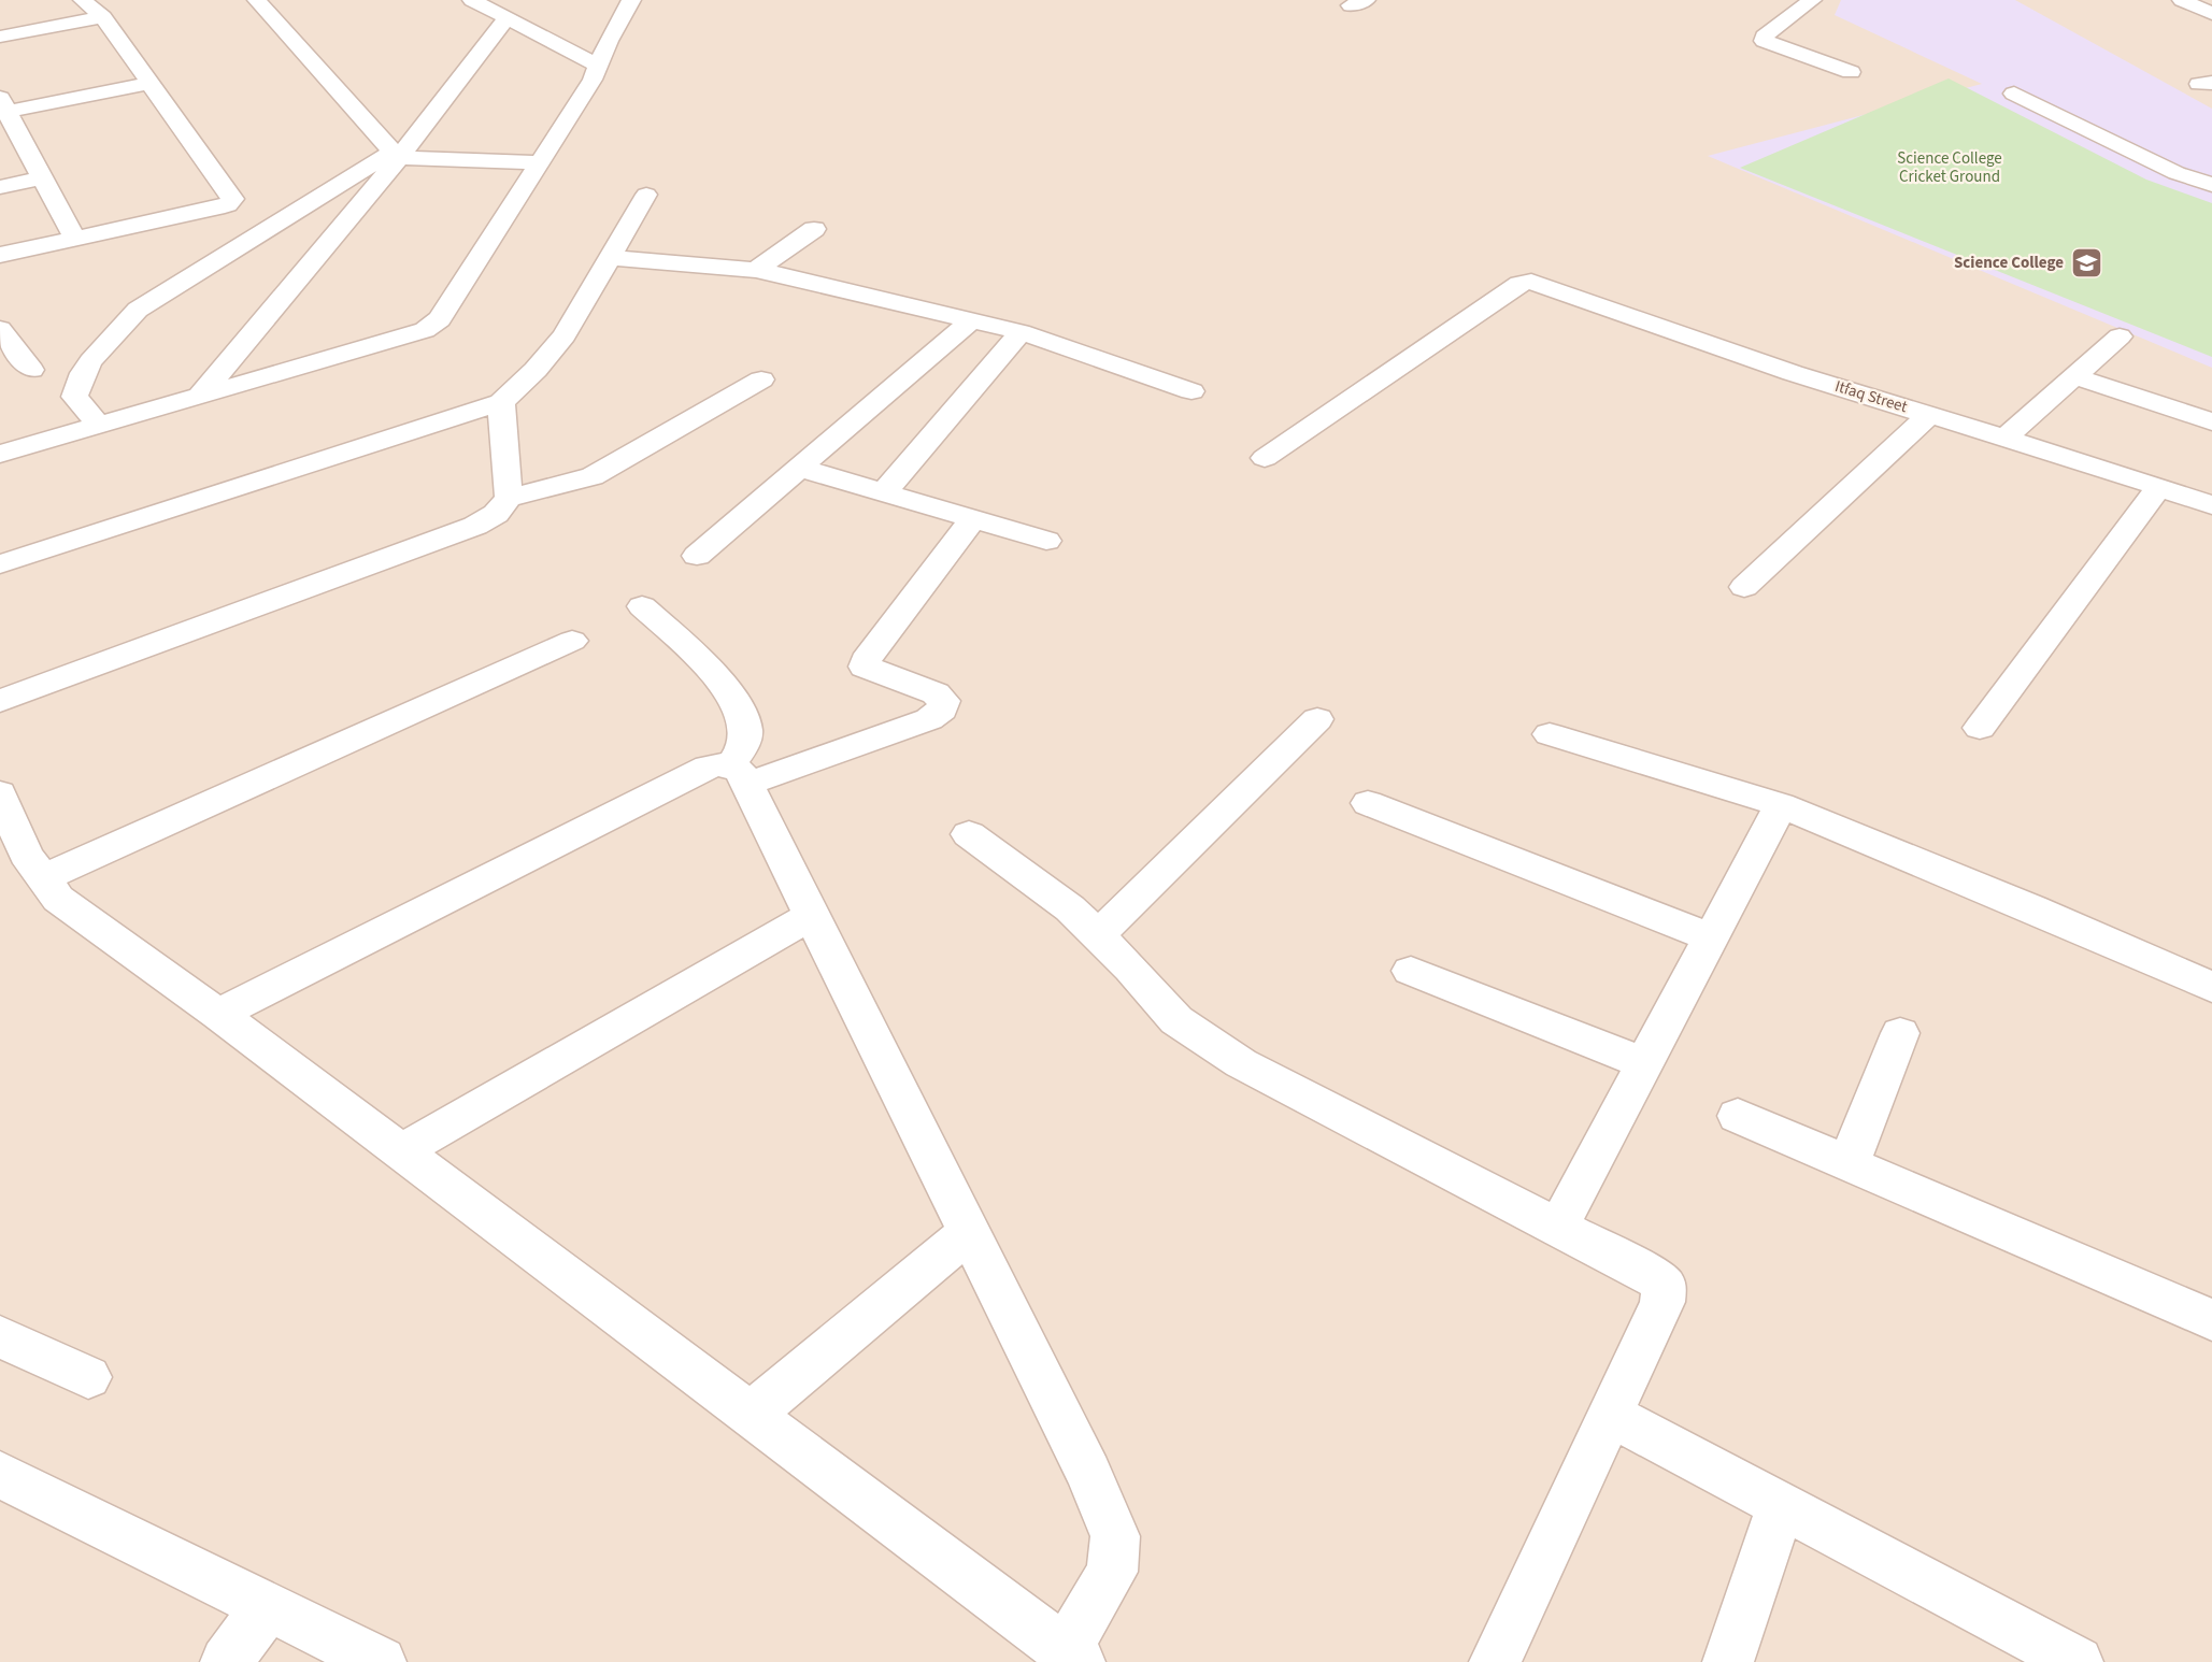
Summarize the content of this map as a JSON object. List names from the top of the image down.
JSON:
{
  "streets": {
    "street": ["Itfaq Street"]
  },
  "parks": ["Science College Cricket Ground"],
  "places": {
    "school or university": ["Science College"]
  }
}
